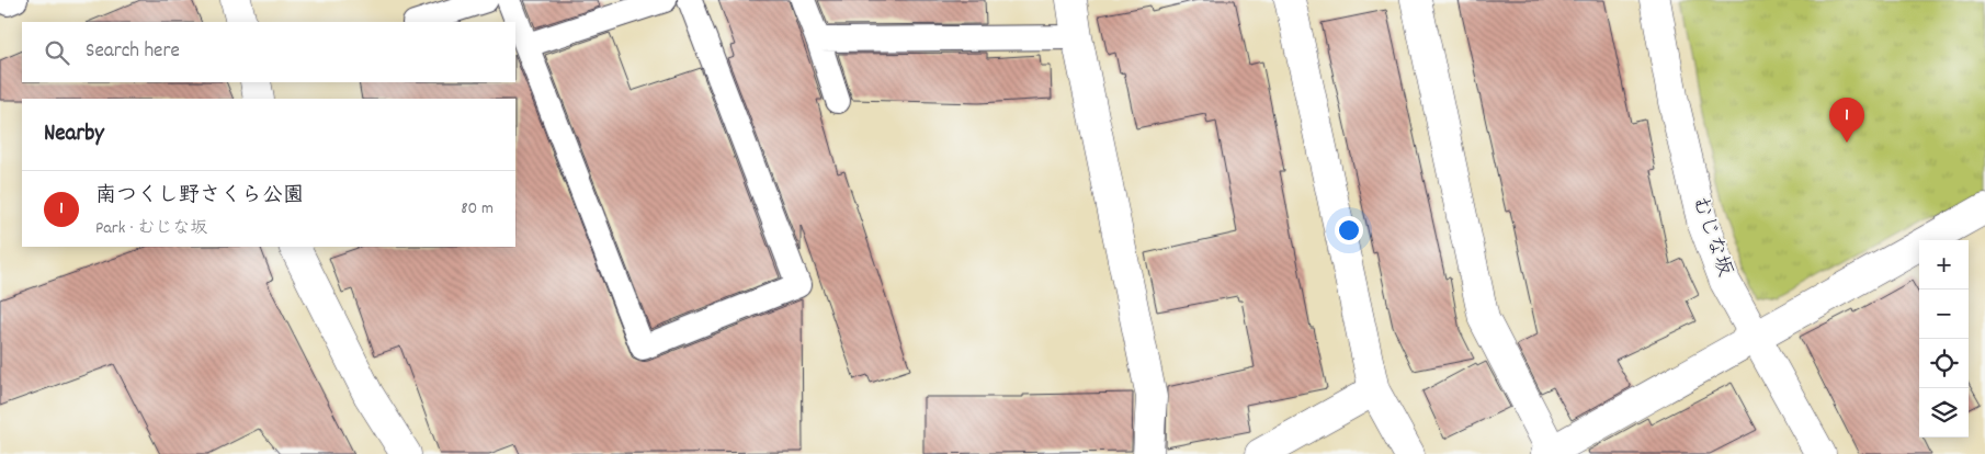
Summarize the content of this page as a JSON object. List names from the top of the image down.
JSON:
{
  "streets": {
    "street": ["むじな坂"]
  },
  "page": {
    "search": "Search here",
    "pins": "1",
    "heading": "Nearby",
    "list": [
      {
        "mark": "1",
        "name": "南つくし野さくら公園",
        "note": "Park · むじな坂",
        "value": "80 m"
      }
    ],
    "map_buttons": ["+", "−"]
  }
}
